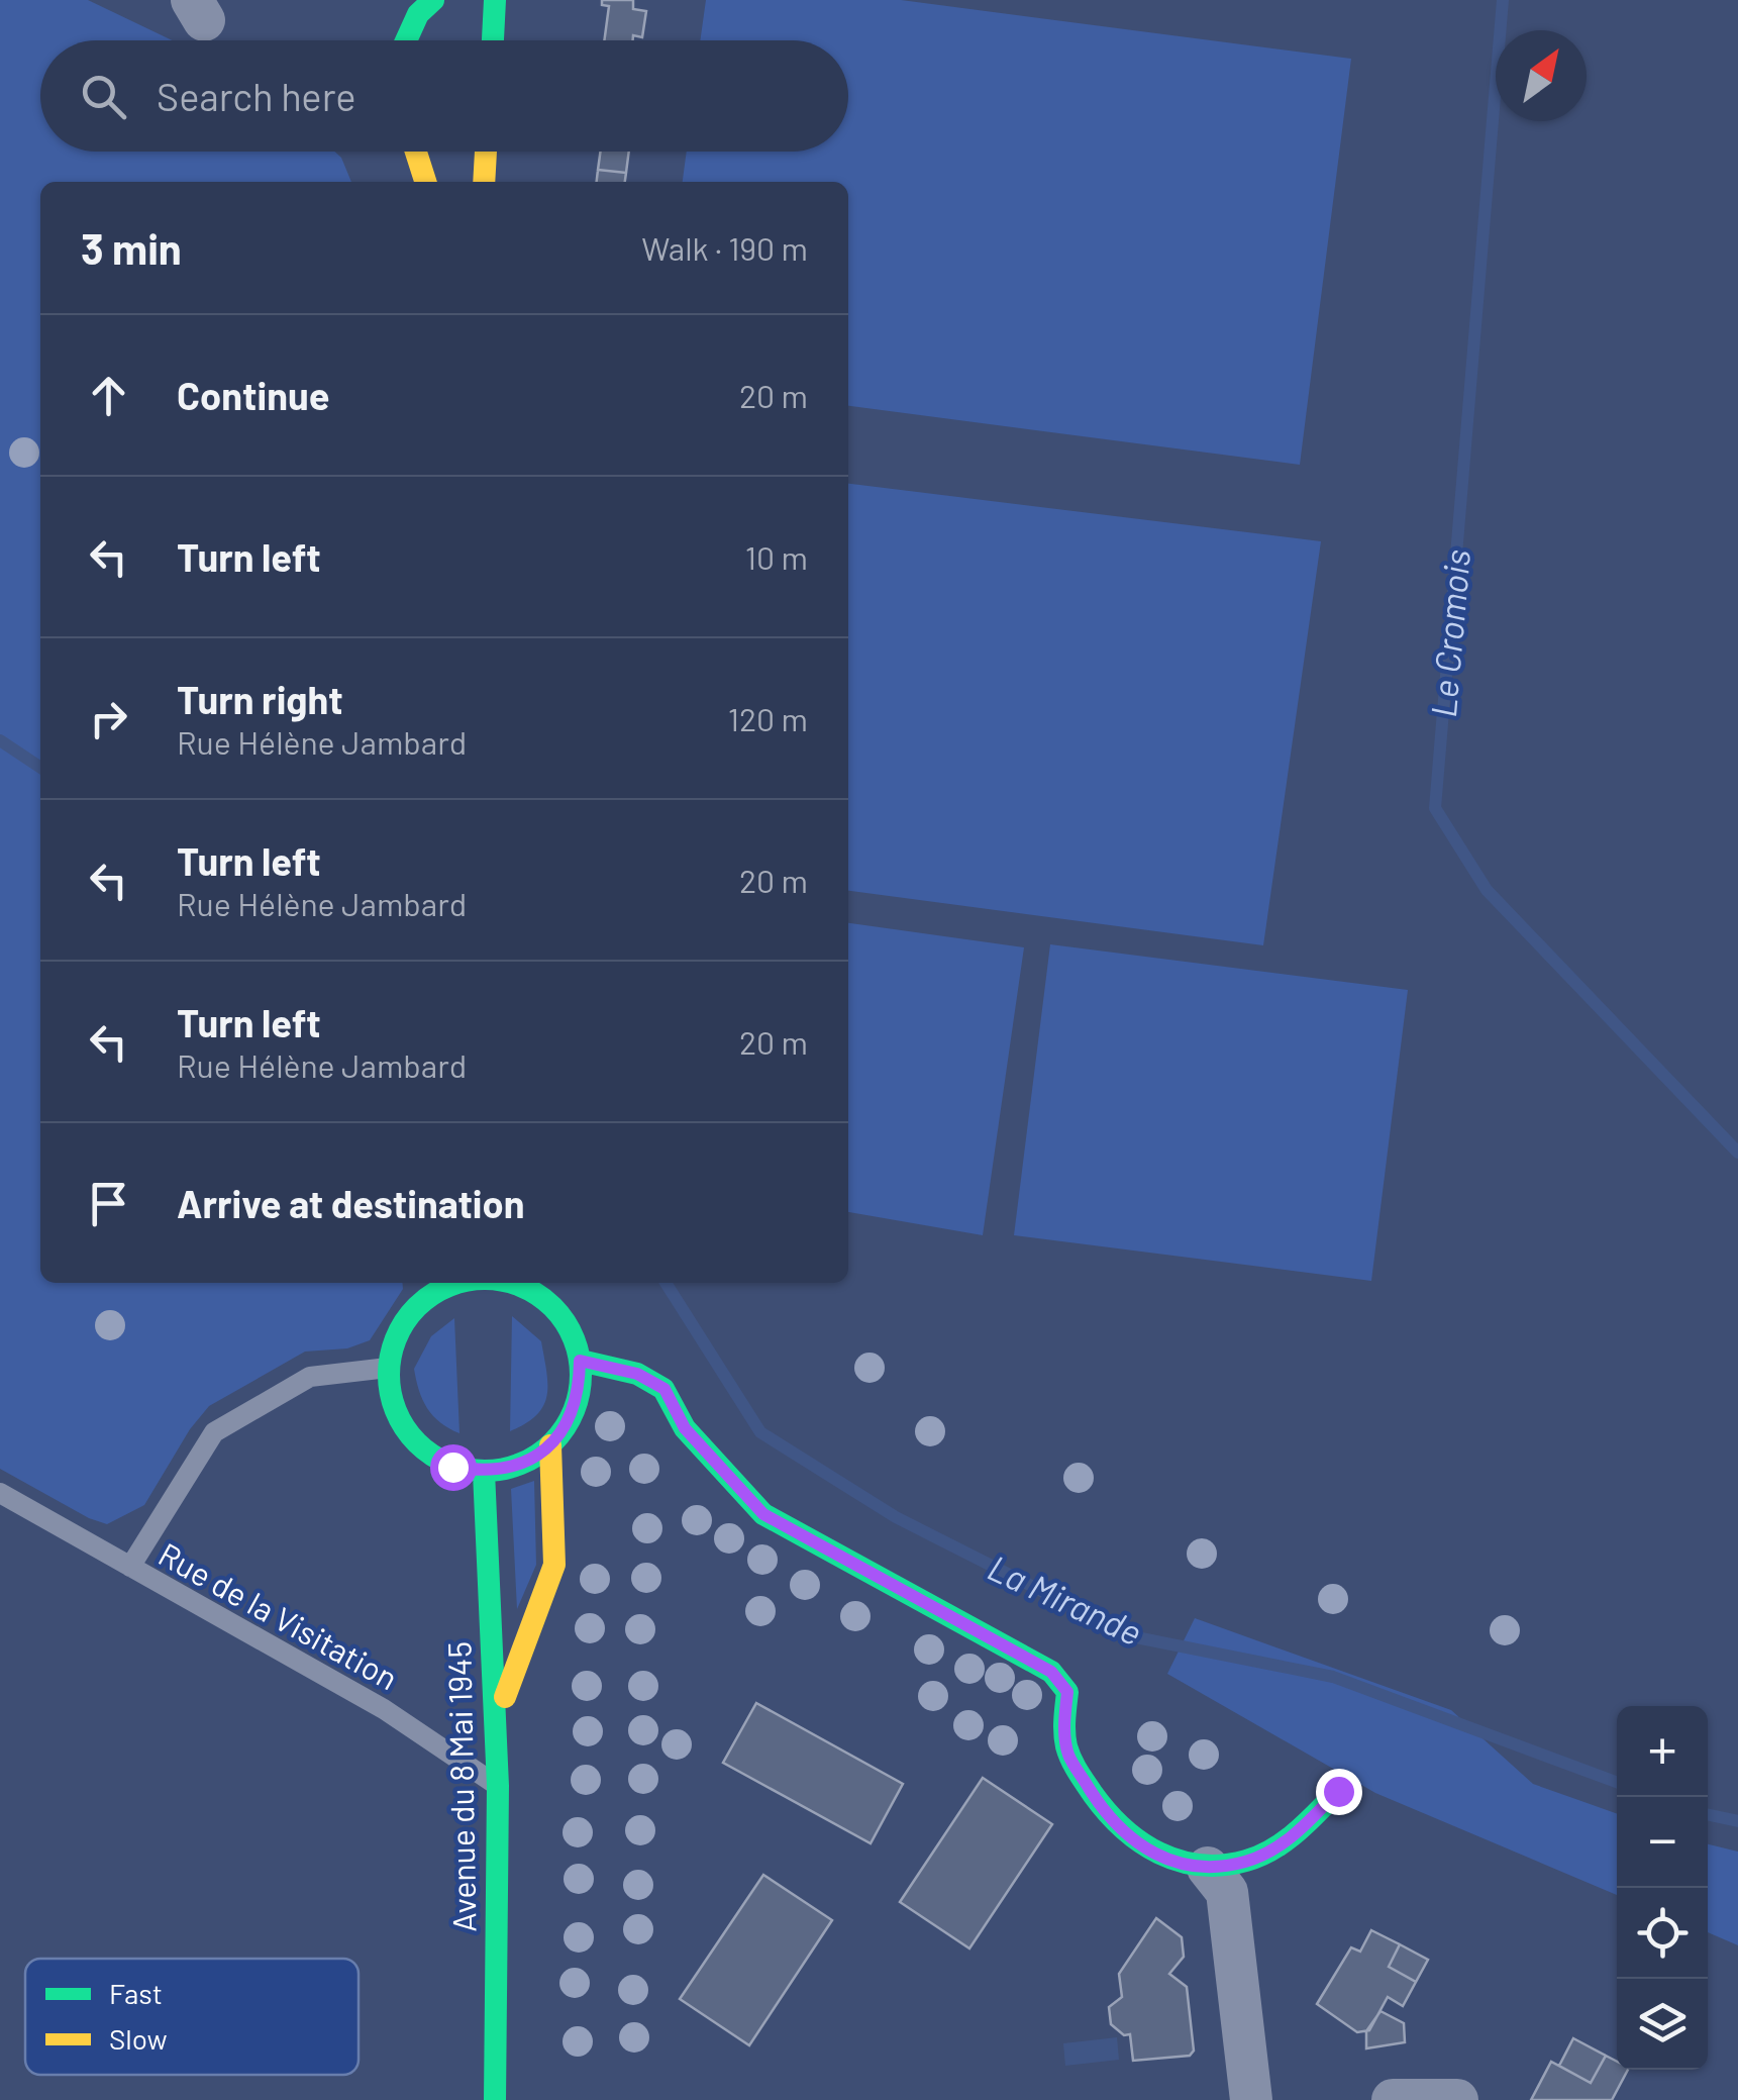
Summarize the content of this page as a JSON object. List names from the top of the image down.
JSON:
{
  "streets": {
    "main road": ["Avenue du 8 Mai 1945"],
    "lane": ["Rue de la Visitation"]
  },
  "crossings": [
    ["Rue de la Visitation", "Avenue du 8 Mai 1945"]
  ],
  "water": ["Le Cromois", "La Mirande"],
  "legend": ["Fast", "Slow"],
  "north": "top right",
  "page": {
    "search": "Search here",
    "heading": ["3 min", "Walk · 190 m"],
    "list": [
      ["Continue", "20 m"],
      ["Turn left", "10 m"],
      ["Turn right", "Rue Hélène Jambard", "120 m"],
      ["Turn left", "Rue Hélène Jambard", "20 m"],
      ["Turn left", "Rue Hélène Jambard", "20 m"],
      "Arrive at destination"
    ],
    "map_buttons": ["+", "−"]
  }
}
